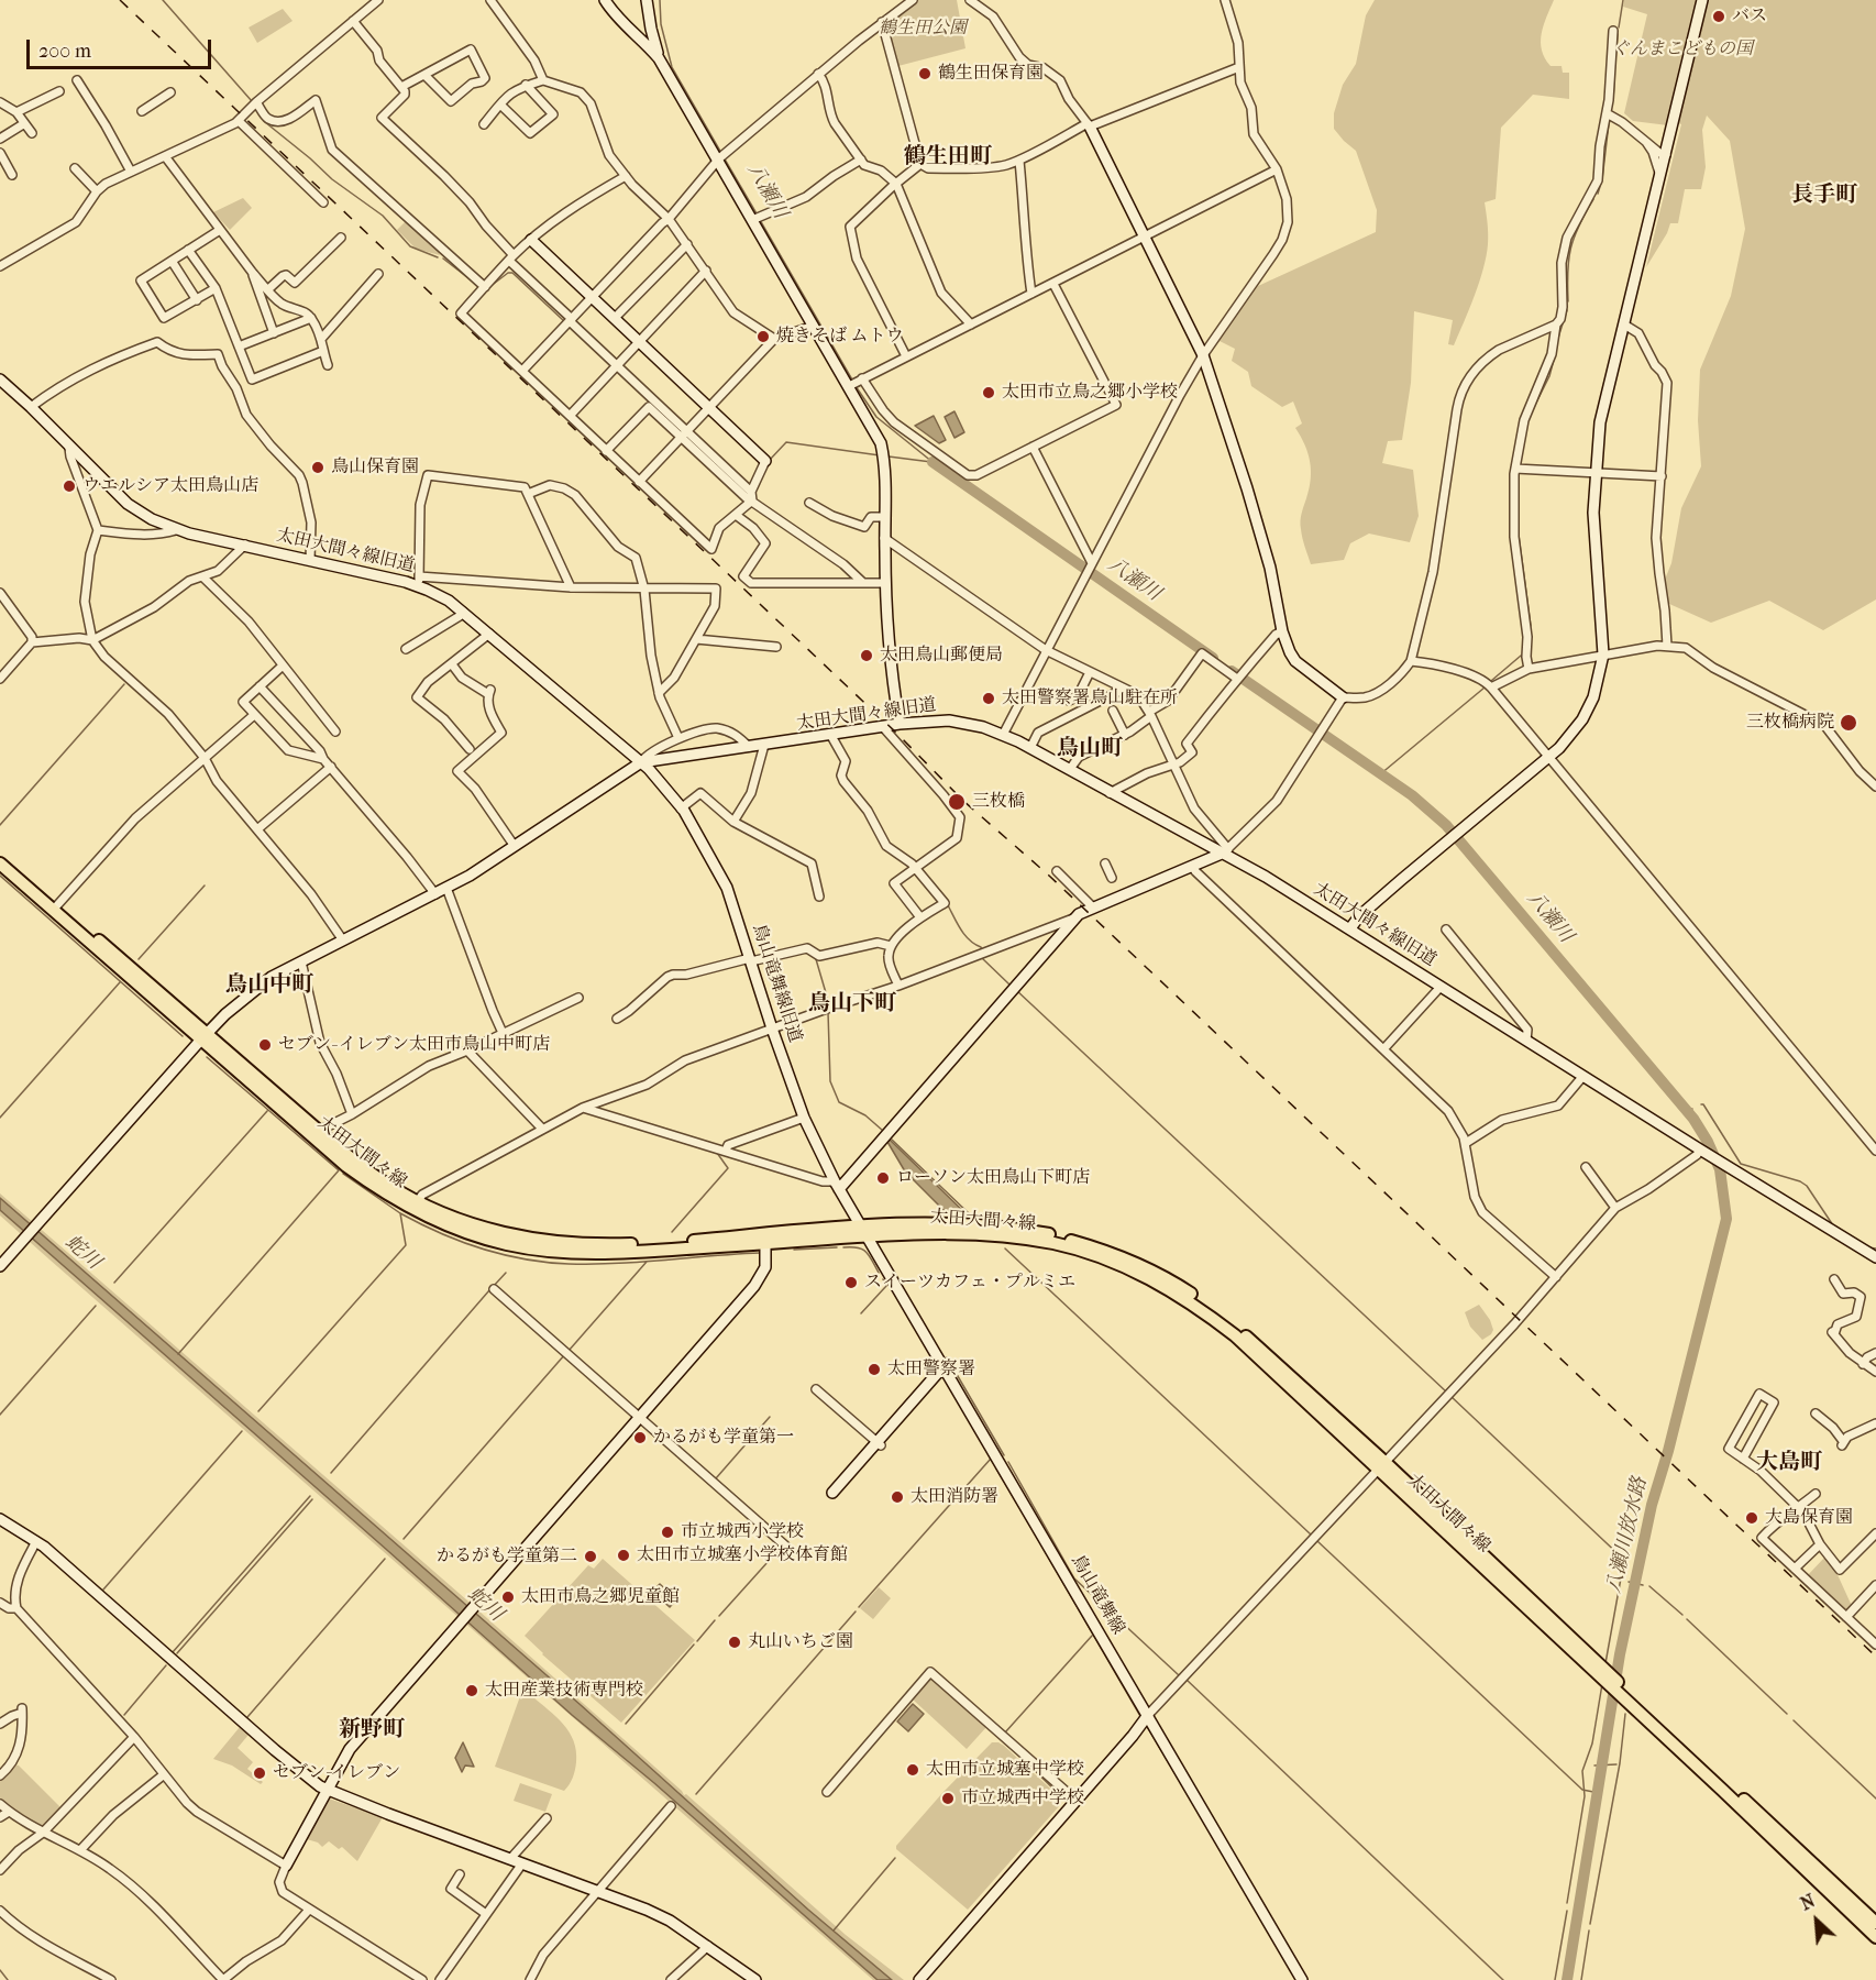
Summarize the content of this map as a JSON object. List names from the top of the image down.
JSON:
{
  "streets": {
    "main road": ["太田大間々線"],
    "street": ["太田大間々線旧道", "鳥山竜舞線旧道", "鳥山竜舞線"]
  },
  "crossings": [
    ["太田大間々線旧道", "鳥山竜舞線旧道"],
    ["鳥山竜舞線旧道", "太田大間々線"],
    ["鳥山竜舞線旧道", "鳥山竜舞線"],
    ["太田大間々線", "鳥山竜舞線"]
  ],
  "districts": [
    "鶴生田町",
    "長手町",
    "鳥山町",
    "鳥山中町",
    "鳥山下町",
    "大島町",
    "新野町"
  ],
  "water": ["八瀬川", "蛇川", "八瀬川放水路"],
  "parks": ["鶴生田公園", "ぐんまこどもの国"],
  "places": [
    "バス",
    "鶴生田保育園",
    "焼きそば ムトウ",
    "太田市立鳥之郷小学校",
    "鳥山保育園",
    "ウエルシア太田鳥山店",
    "太田鳥山郵便局",
    "太田警察署鳥山駐在所",
    "三枚橋病院",
    "三枚橋",
    "セブン−イレブン太田市鳥山中町店",
    "ローソン太田鳥山下町店",
    "スイーツカフェ・プルミエ",
    "太田警察署",
    "かるがも学童第一",
    "太田消防署",
    "大島保育園",
    "市立城西小学校",
    "太田市立城塞小学校体育館",
    "かるがも学童第二",
    "太田市鳥之郷児童館",
    "丸山いちご園",
    "太田産業技術専門校",
    "太田市立城塞中学校",
    "セブン-イレブン",
    "市立城西中学校"
  ],
  "scale_bar": "200 m",
  "north": "top left"
}
